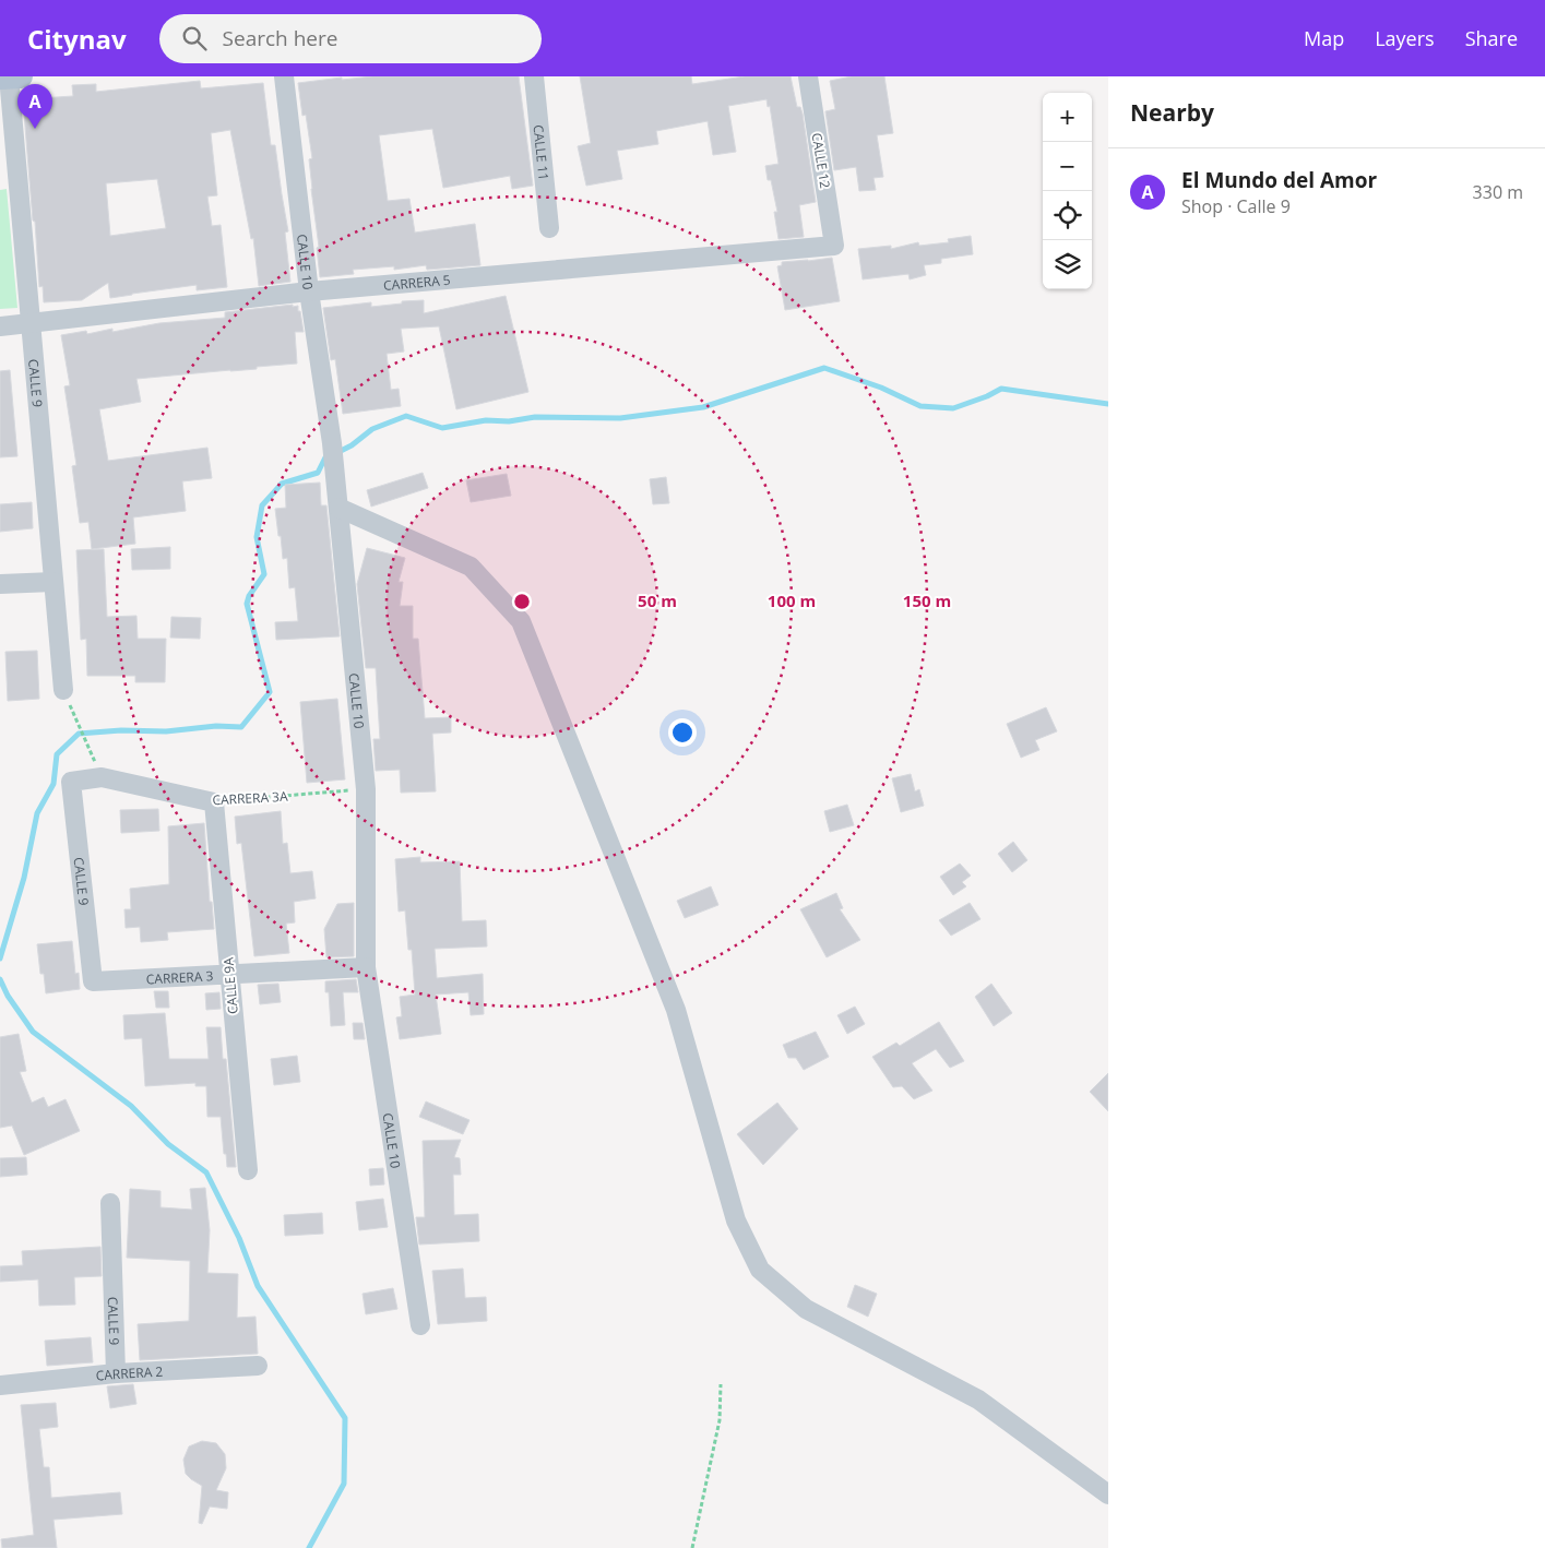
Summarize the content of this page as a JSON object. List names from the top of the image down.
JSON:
{
  "streets": {
    "street": [
      "CALLE 11",
      "CALLE 12",
      "CALLE 10",
      "CARRERA 5",
      "CALLE 9",
      "CARRERA 3A",
      "CARRERA 3",
      "CALLE 9A",
      "CARRERA 2"
    ]
  },
  "crossings": [
    ["CALLE 12", "CARRERA 5"],
    ["CALLE 10", "CARRERA 5"],
    ["CALLE 10", "CARRERA 3A"],
    ["CALLE 10", "CARRERA 3"],
    ["CARRERA 5", "CALLE 9"],
    ["CALLE 9", "CARRERA 3A"],
    ["CALLE 9", "CARRERA 3"],
    ["CALLE 9", "CARRERA 2"],
    ["CARRERA 3A", "CALLE 9A"],
    ["CARRERA 3", "CALLE 9A"]
  ],
  "page": {
    "header": "Citynav",
    "search": "Search here",
    "nav": ["Map", "Layers", "Share"],
    "heading": "Nearby",
    "pins": "A",
    "map_buttons": ["+", "−"],
    "list": [
      {
        "mark": "A",
        "name": "El Mundo del Amor",
        "note": "Shop · Calle 9",
        "value": "330 m"
      }
    ]
  },
  "rings": ["50 m", "100 m", "150 m"]
}
